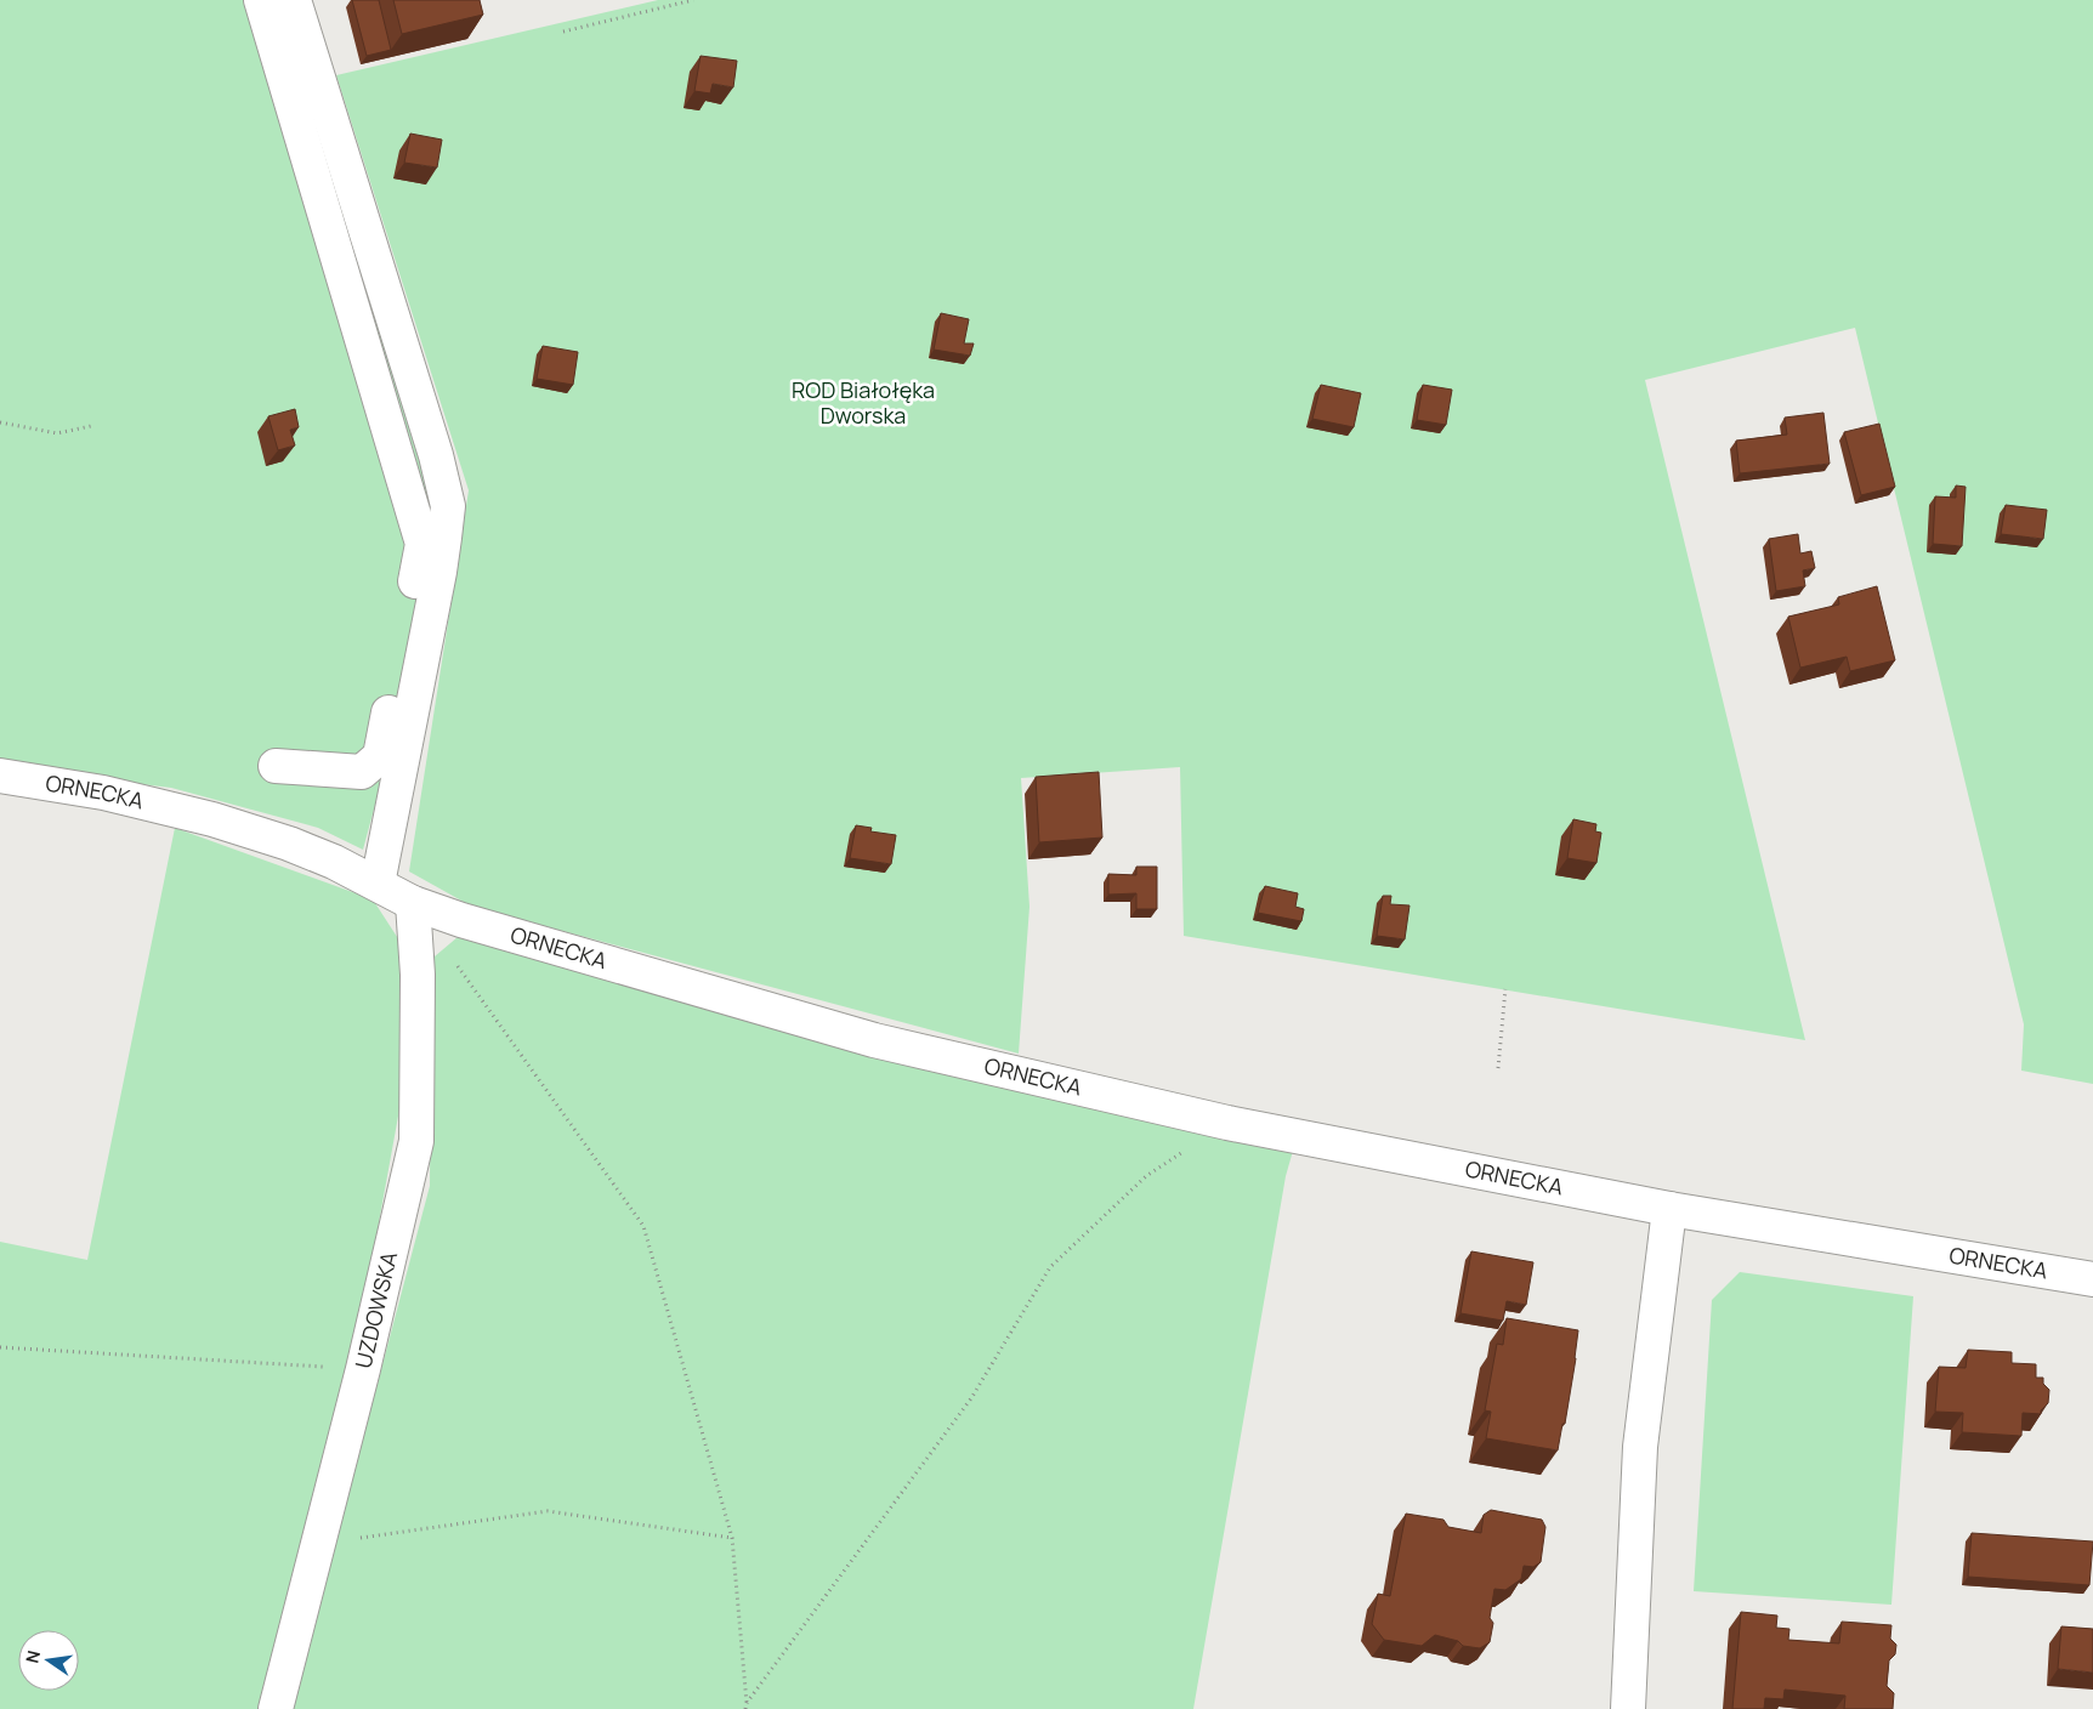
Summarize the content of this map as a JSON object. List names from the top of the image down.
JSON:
{
  "streets": {
    "street": ["ORNECKA", "UZDOWSKA"]
  },
  "crossings": [
    ["ORNECKA", "UZDOWSKA"]
  ],
  "parks": ["ROD Białołęka Dworska"],
  "north": "left"
}
